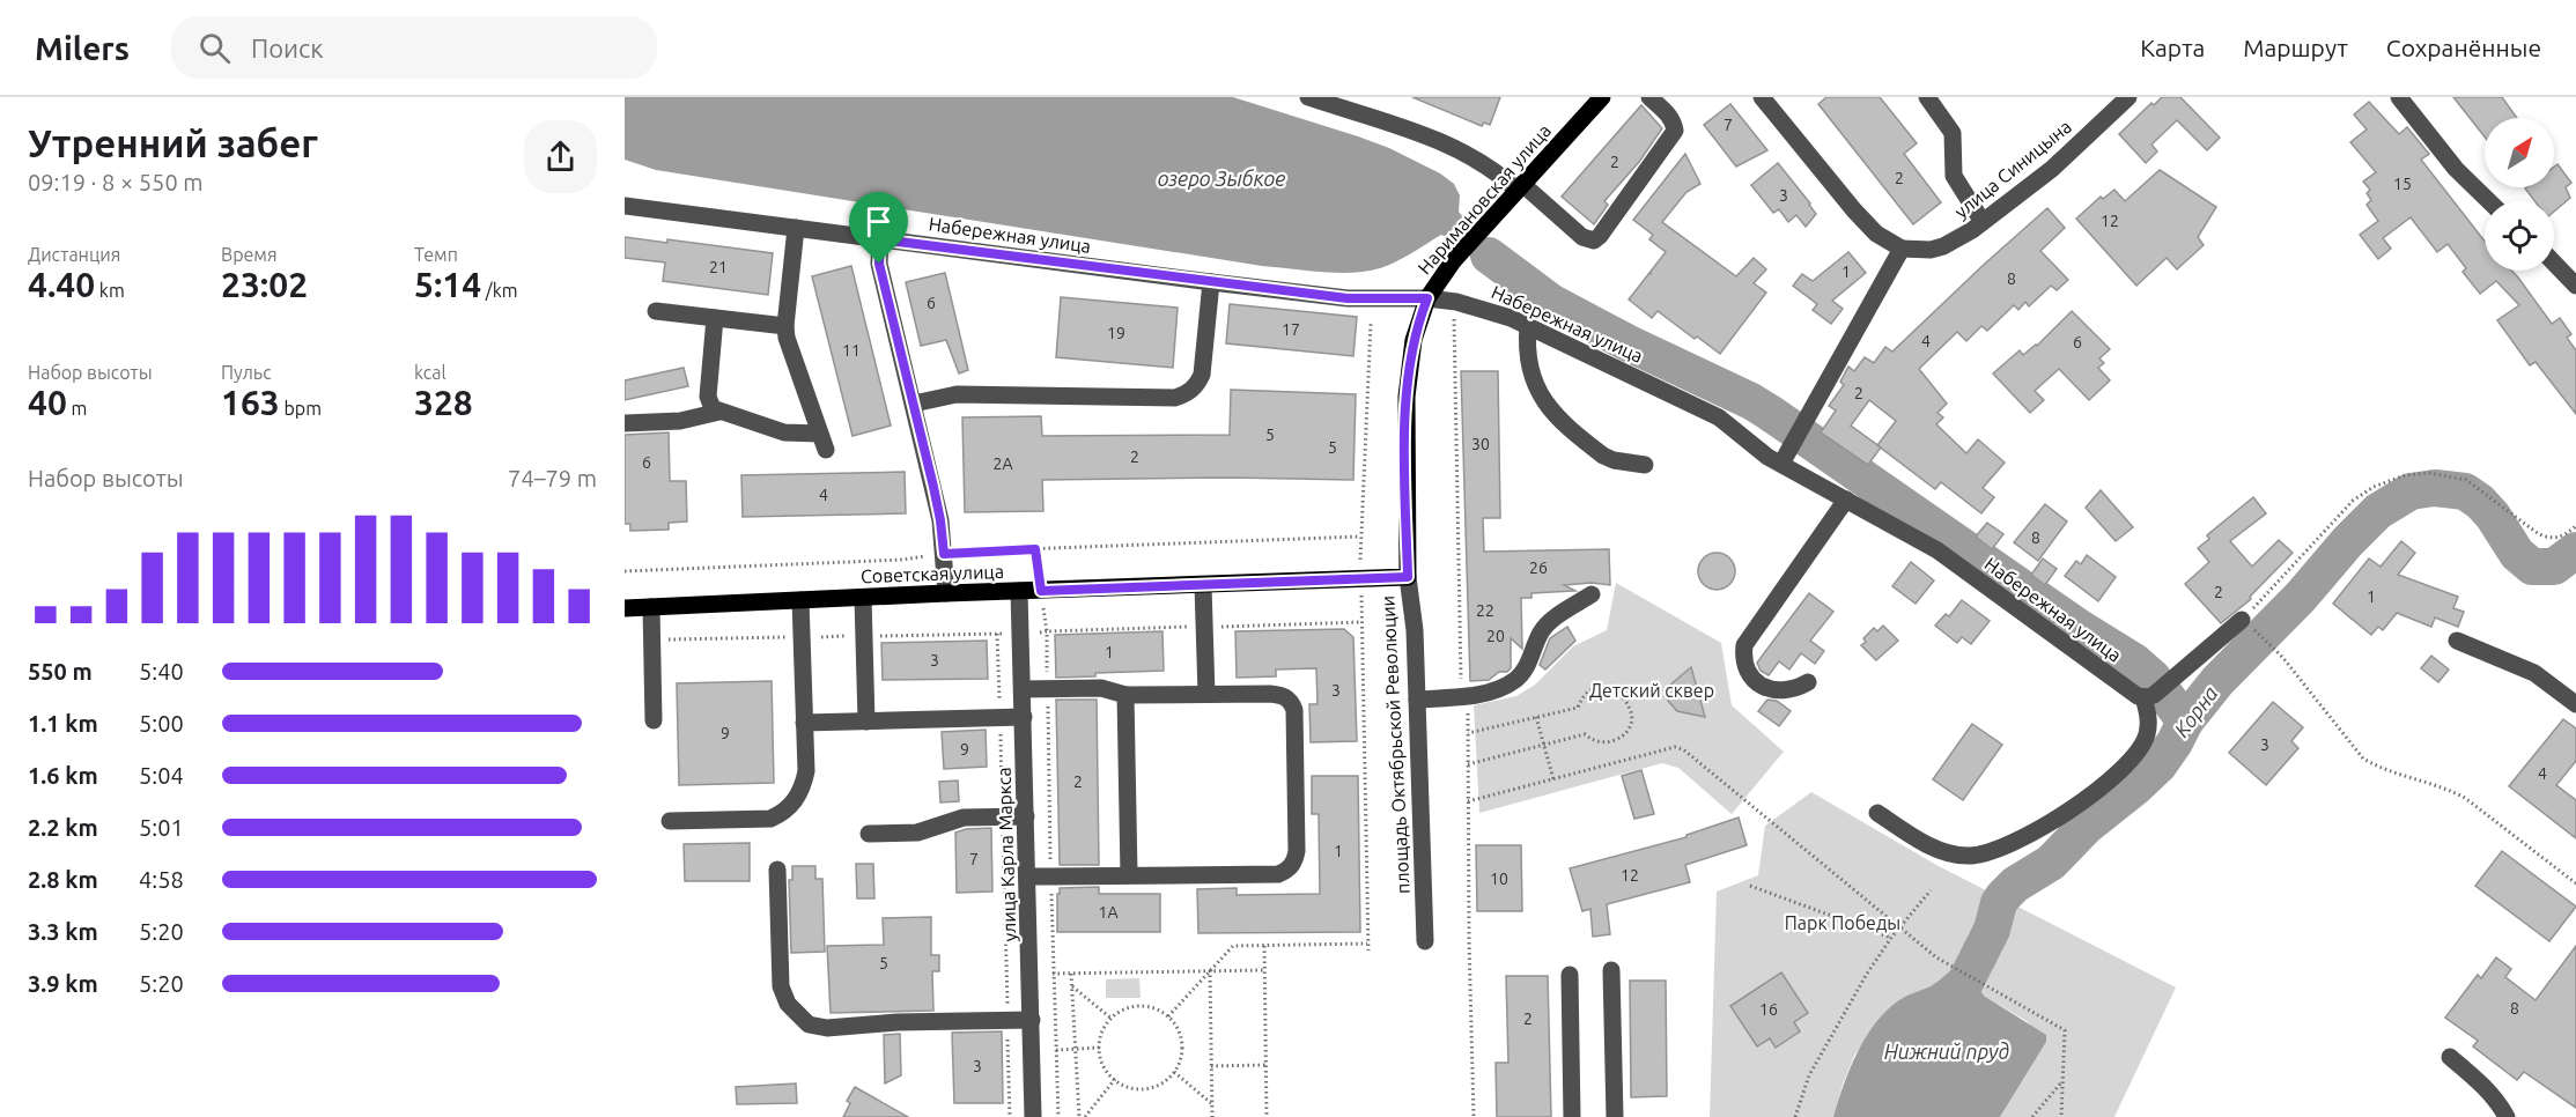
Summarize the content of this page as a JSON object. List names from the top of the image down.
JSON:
{
  "streets": {
    "main road": ["Наримановская улица", "Советская улица", "площадь Октябрьской Революции"],
    "street": ["улица Синицына", "Набережная улица", "улица Карла Маркса"]
  },
  "crossings": [
    ["Наримановская улица", "Набережная улица"],
    ["Наримановская улица", "площадь Октябрьской Революции"],
    ["Набережная улица", "площадь Октябрьской Революции"],
    ["Советская улица", "площадь Октябрьской Революции"],
    ["Советская улица", "улица Карла Маркса"]
  ],
  "water": ["озеро Зыбкое", "Корна", "Нижний пруд"],
  "parks": ["Детский сквер", "Парк Победы"],
  "house_numbers": [
    "7",
    "2",
    "2",
    "15",
    "3",
    "12",
    "21",
    "1",
    "8",
    "6",
    "17",
    "19",
    "4",
    "6",
    "11",
    "2",
    "5",
    "30",
    "5",
    "2",
    "6",
    "2А",
    "4",
    "8",
    "26",
    "2",
    "1",
    "22",
    "20",
    "1",
    "3",
    "3",
    "9",
    "3",
    "9",
    "4",
    "2",
    "1",
    "7",
    "12",
    "10",
    "1А",
    "5",
    "8",
    "16",
    "2",
    "3"
  ],
  "north": "top right",
  "page": {
    "header": "Milers",
    "search": "Поиск",
    "nav": ["Карта", "Маршрут", "Сохранённые"],
    "heading": ["Утренний забег", "09:19 · 8 × 550 m"],
    "stats": [
      ["Дистанция", "4.40 km"],
      ["Время", "23:02"],
      ["Темп", "5:14 /km"],
      ["Набор высоты", "40 m"],
      ["Пульс", "163 bpm"],
      ["kcal", "328"]
    ],
    "chart": ["Набор высоты", "74–79 m"],
    "list": [
      {
        "name": "550 m",
        "note": "5:40"
      },
      {
        "name": "1.1 km",
        "note": "5:00"
      },
      {
        "name": "1.6 km",
        "note": "5:04"
      },
      {
        "name": "2.2 km",
        "note": "5:01"
      },
      {
        "name": "2.8 km",
        "note": "4:58"
      },
      {
        "name": "3.3 km",
        "note": "5:20"
      },
      {
        "name": "3.9 km",
        "note": "5:20"
      }
    ]
  }
}
